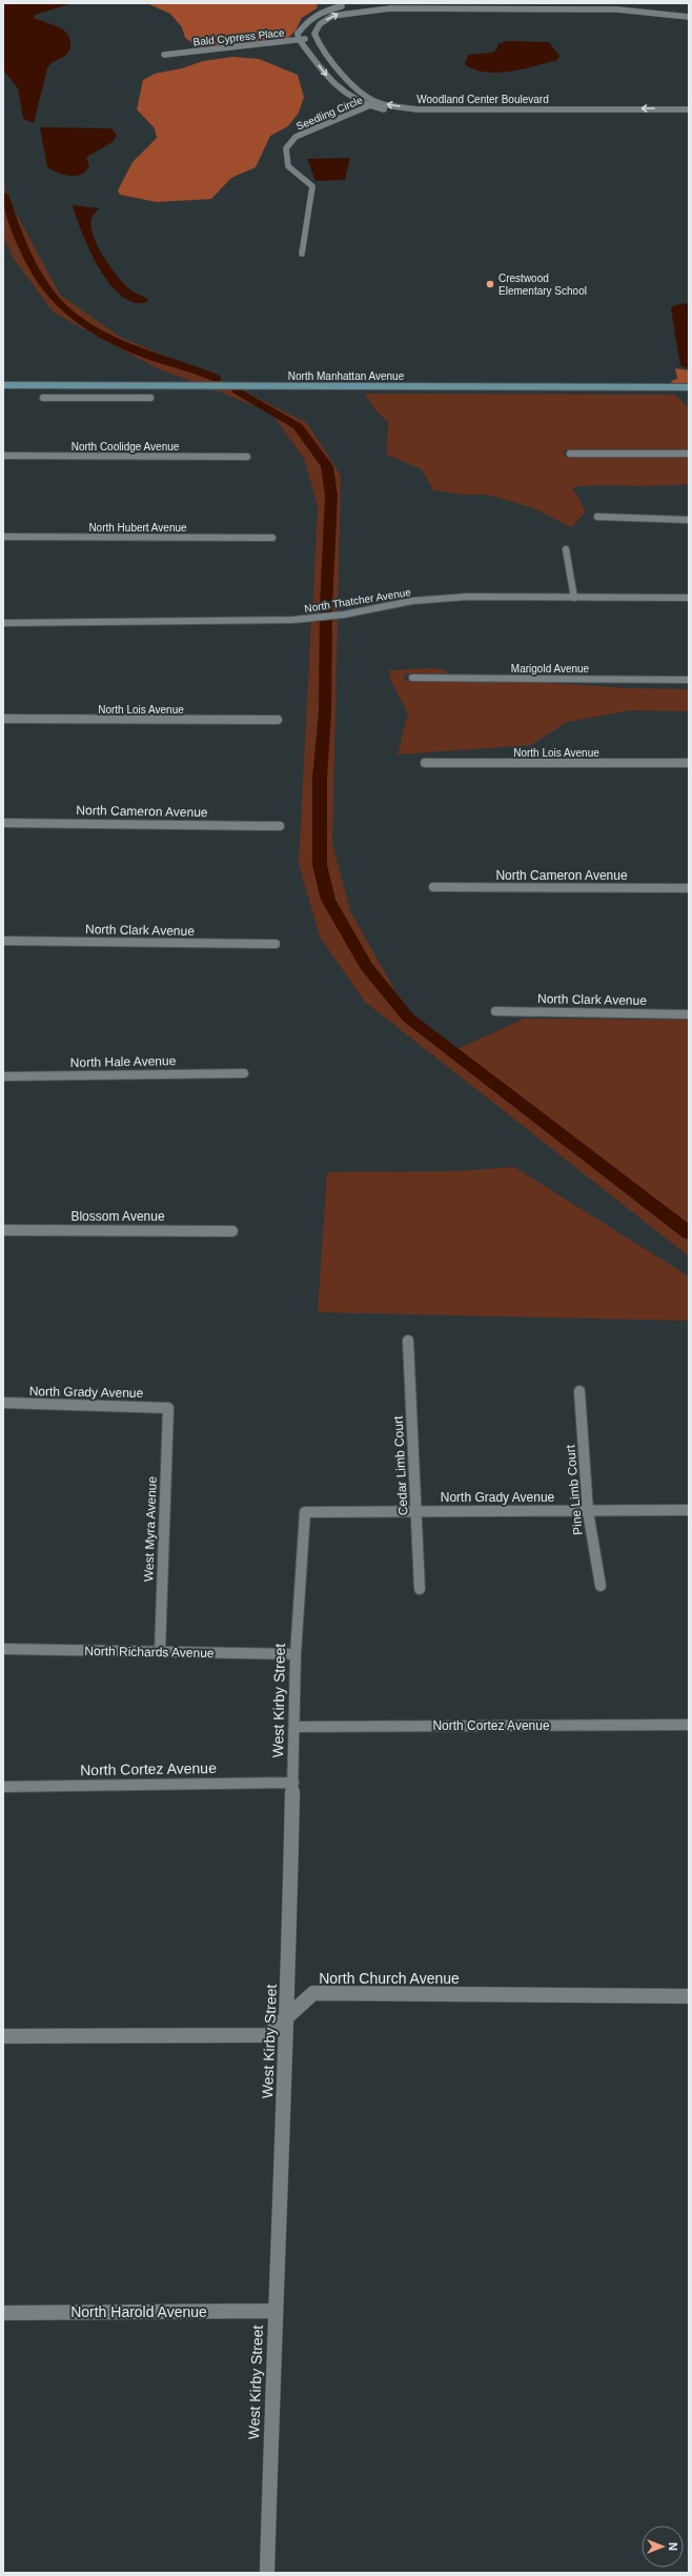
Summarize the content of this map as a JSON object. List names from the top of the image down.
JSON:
{
  "streets": {
    "street": [
      "Bald Cypress Place",
      "Woodland Center Boulevard",
      "Seedling Circle",
      "North Manhattan Avenue",
      "North Coolidge Avenue",
      "North Hubert Avenue",
      "North Thatcher Avenue",
      "Marigold Avenue",
      "North Lois Avenue",
      "North Cameron Avenue",
      "North Clark Avenue",
      "North Hale Avenue",
      "Blossom Avenue",
      "North Grady Avenue",
      "Cedar Limb Court",
      "Pine Limb Court",
      "West Myra Avenue",
      "North Richards Avenue",
      "West Kirby Street",
      "North Cortez Avenue",
      "North Church Avenue",
      "North Harold Avenue"
    ]
  },
  "crossings": [
    ["Bald Cypress Place", "Woodland Center Boulevard"],
    ["Woodland Center Boulevard", "Seedling Circle"],
    ["North Grady Avenue", "Cedar Limb Court"],
    ["North Grady Avenue", "Pine Limb Court"],
    ["North Grady Avenue", "West Myra Avenue"],
    ["North Grady Avenue", "West Kirby Street"],
    ["West Myra Avenue", "North Richards Avenue"],
    ["North Richards Avenue", "West Kirby Street"],
    ["West Kirby Street", "North Cortez Avenue"],
    ["West Kirby Street", "North Church Avenue"],
    ["West Kirby Street", "North Harold Avenue"]
  ],
  "places": ["Crestwood Elementary School"],
  "north": "right"
}
